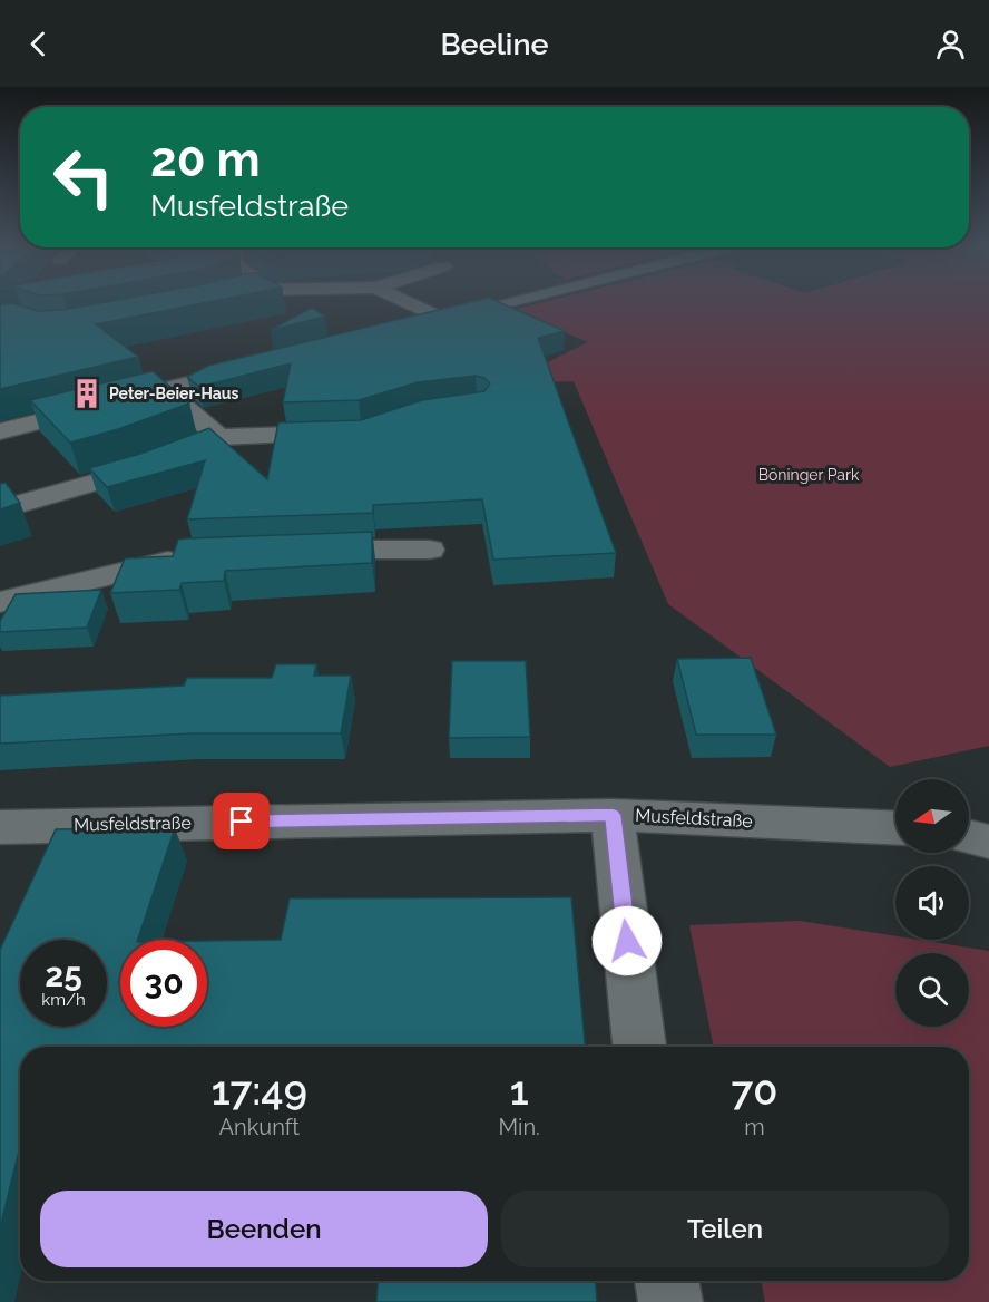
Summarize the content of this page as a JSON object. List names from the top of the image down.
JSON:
{
  "streets": {
    "street": ["Musfeldstraße"]
  },
  "parks": ["Böninger Park"],
  "places": {
    "building": ["Peter-Beier-Haus"]
  },
  "north": "left",
  "page": {
    "header": "Beeline",
    "turn": ["20 m", "Musfeldstraße"],
    "speed": "25 km/h",
    "limit": "30",
    "eta": [
      "17:49",
      "Ankunft",
      "1",
      "Min.",
      "70",
      "m"
    ],
    "buttons": ["Beenden", "Teilen"]
  }
}
